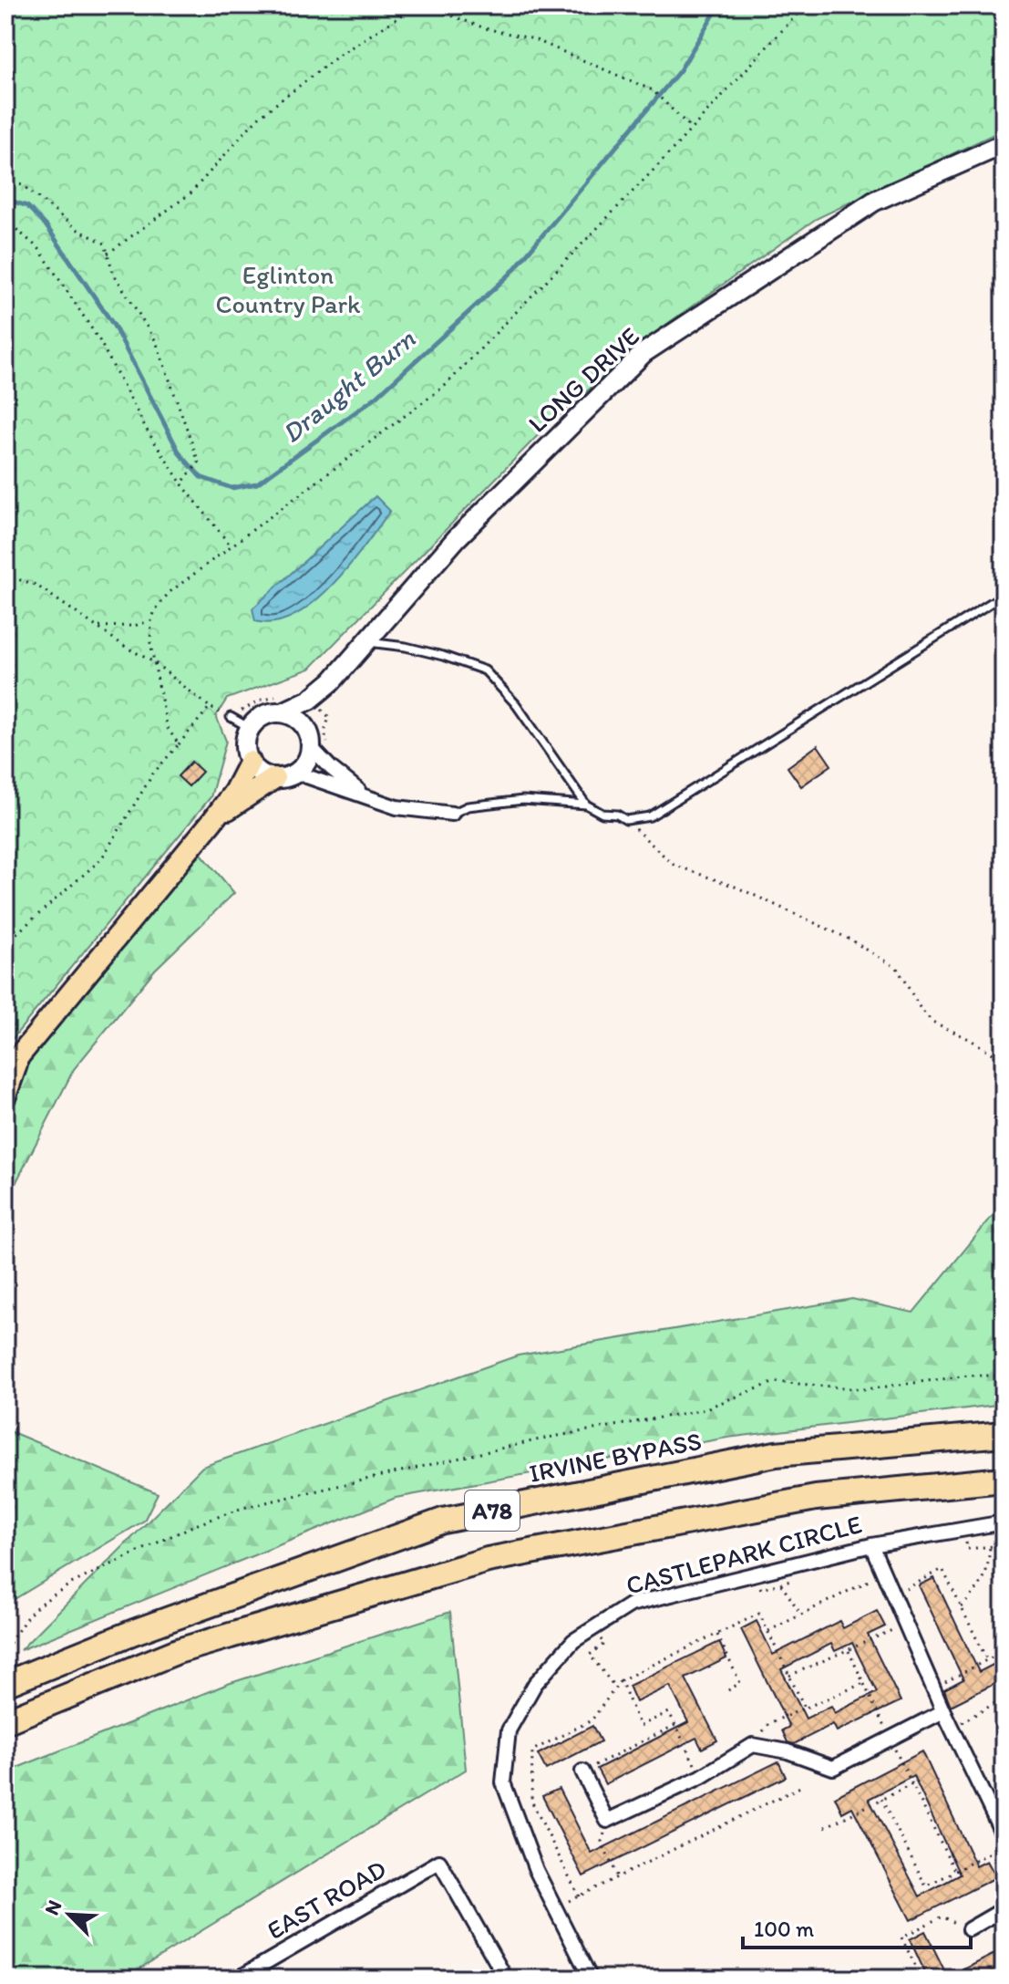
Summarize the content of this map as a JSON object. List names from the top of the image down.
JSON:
{
  "streets": {
    "highway": ["IRVINE BYPASS", "A78"],
    "main road": ["LONG DRIVE"],
    "street": ["CASTLEPARK CIRCLE", "EAST ROAD"]
  },
  "water": ["Draught Burn"],
  "parks": ["Eglinton Country Park"],
  "scale_bar": "100 m",
  "north": "top left"
}
